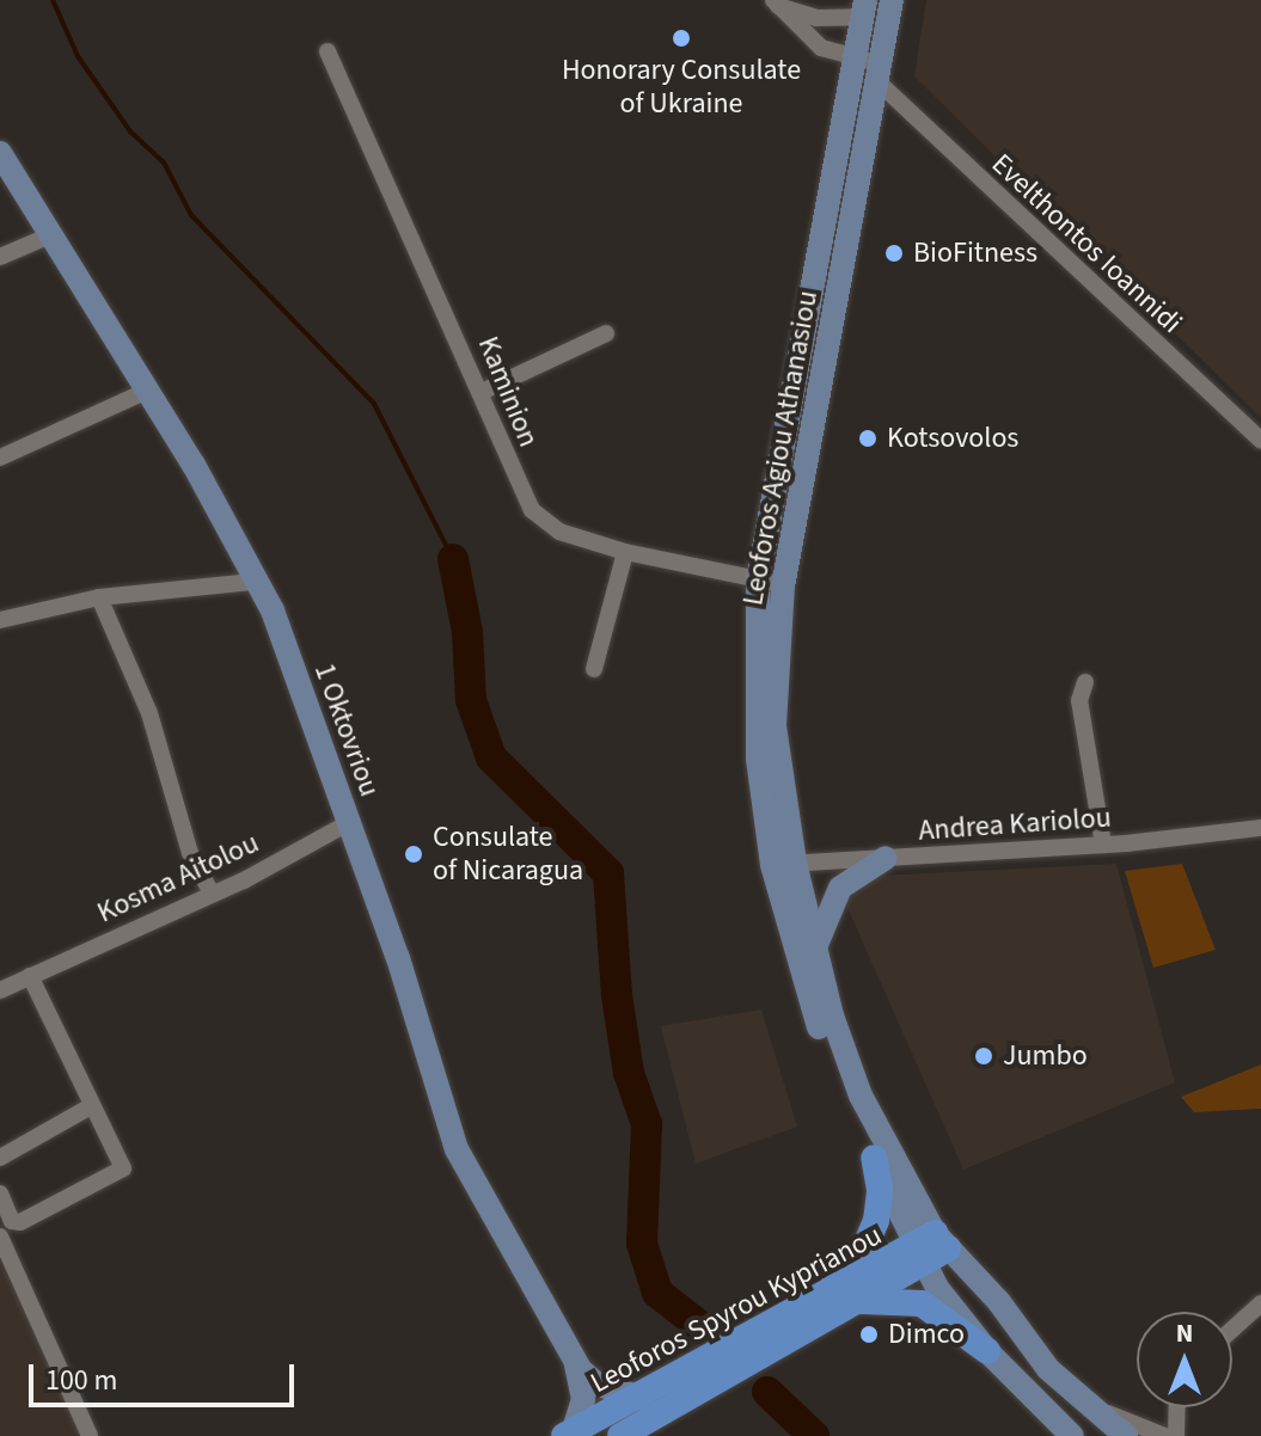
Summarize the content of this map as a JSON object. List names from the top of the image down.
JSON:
{
  "streets": {
    "main road": ["Leoforos Agiou Athanasiou", "1 Oktovriou", "Leoforos Spyrou Kyprianou"],
    "street": [
      "Evelthontos Ioannidi",
      "Kaminion",
      "Andrea Kariolou",
      "Kosma Aitolou"
    ]
  },
  "crossings": [
    ["Evelthontos Ioannidi", "Leoforos Agiou Athanasiou"],
    ["Kaminion", "Leoforos Agiou Athanasiou"],
    ["Leoforos Agiou Athanasiou", "Andrea Kariolou"],
    ["Leoforos Agiou Athanasiou", "Leoforos Spyrou Kyprianou"],
    ["1 Oktovriou", "Kosma Aitolou"],
    ["1 Oktovriou", "Leoforos Spyrou Kyprianou"]
  ],
  "places": [
    "Honorary Consulate of Ukraine",
    "BioFitness",
    "Kotsovolos",
    "Consulate of Nicaragua",
    "Jumbo",
    "Dimco"
  ],
  "scale_bar": "100 m",
  "north": "top"
}
